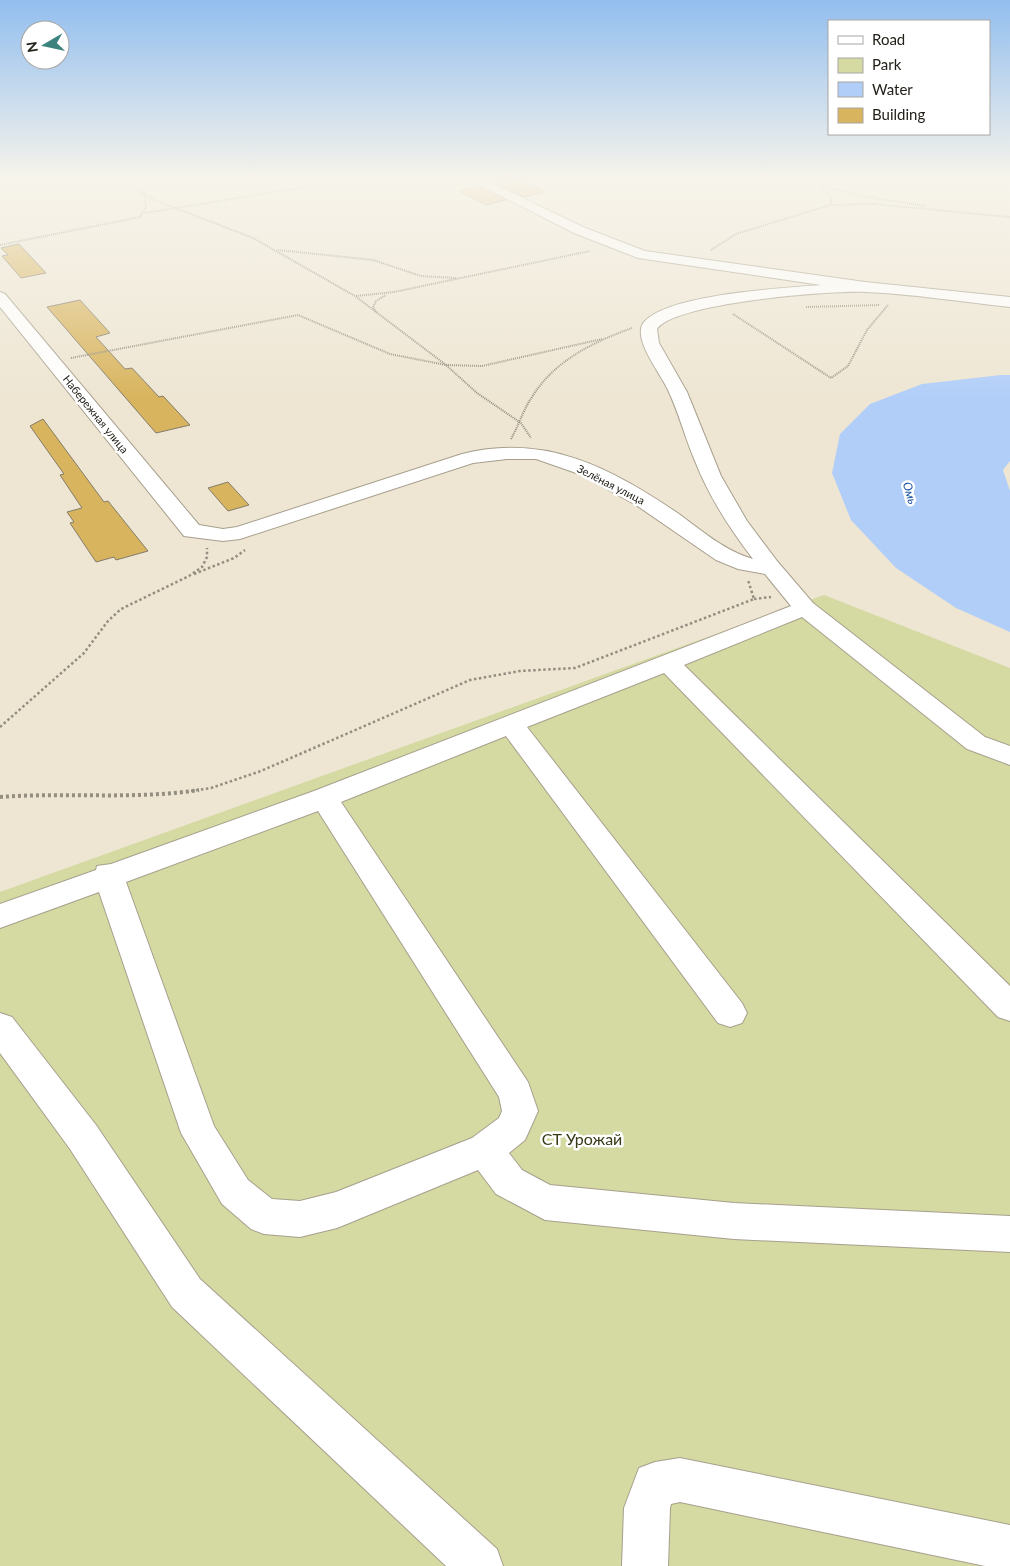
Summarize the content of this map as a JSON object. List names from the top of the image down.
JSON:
{
  "streets": {
    "street": ["Набережная улица", "Зелёная улица"]
  },
  "crossings": [
    ["Набережная улица", "Зелёная улица"]
  ],
  "water": ["Омь"],
  "parks": ["СТ Урожай"],
  "legend": [
    "Road",
    "Park",
    "Water",
    "Building"
  ],
  "north": "left"
}
